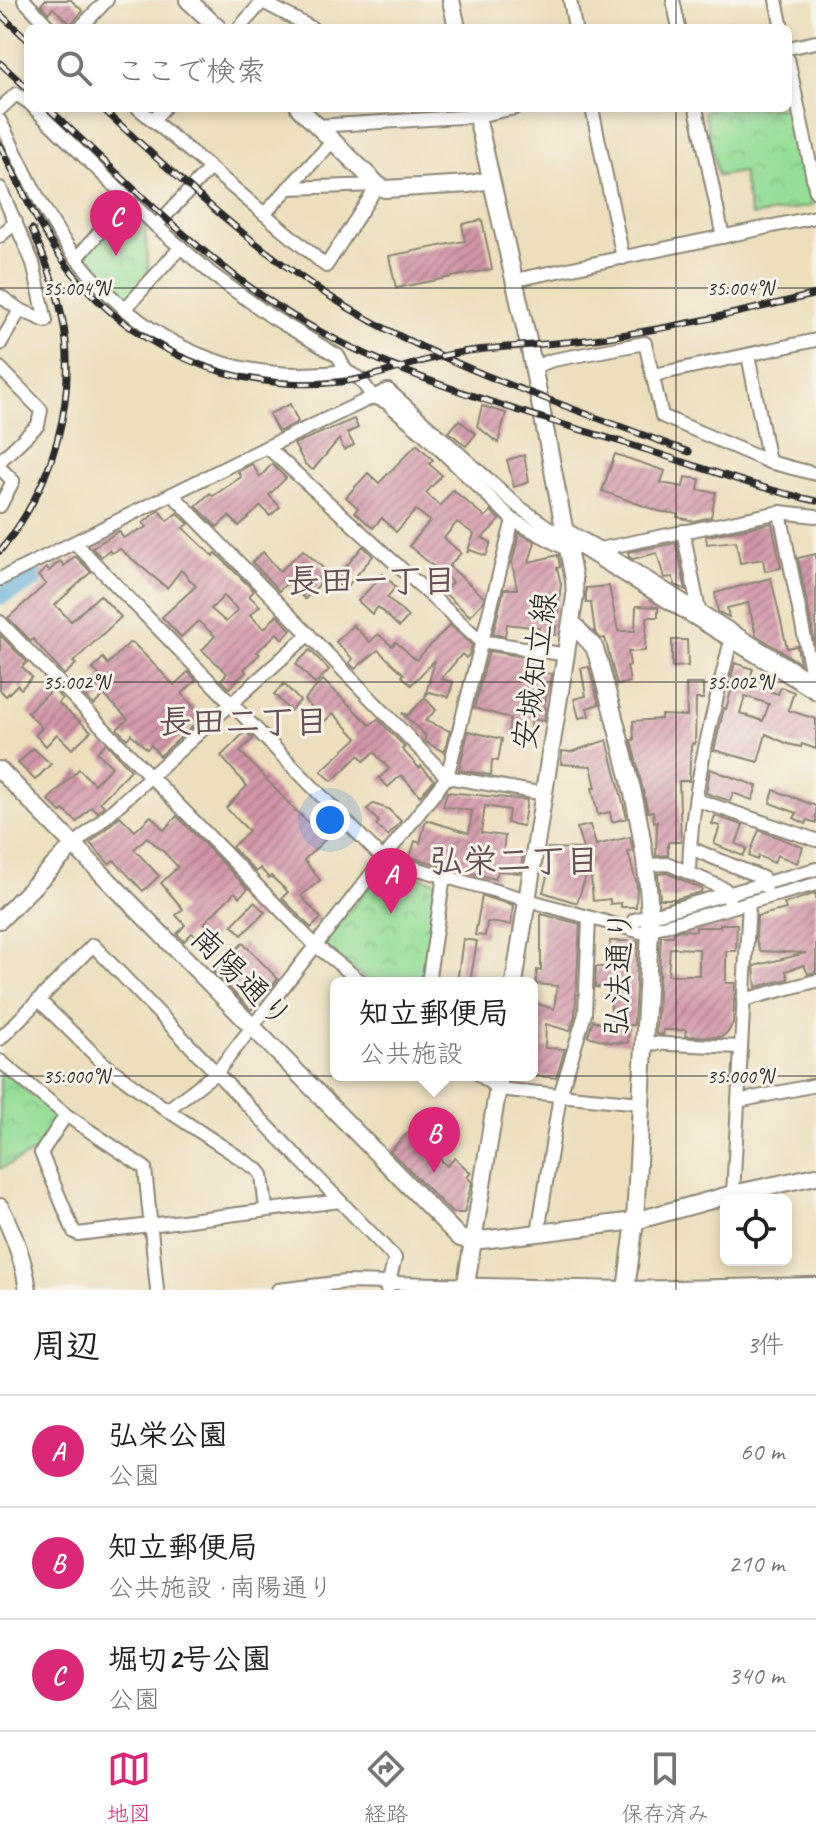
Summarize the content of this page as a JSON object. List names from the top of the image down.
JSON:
{
  "streets": {
    "street": ["安城知立線", "弘法通り", "南陽通り"]
  },
  "crossings": [
    ["安城知立線", "弘法通り"]
  ],
  "districts": ["長田一丁目", "長田二丁目", "弘栄二丁目"],
  "page": {
    "search": "ここで検索",
    "pins": ["C", "A", "B"],
    "popup": ["知立郵便局", "公共施設"],
    "heading": ["周辺", "3件"],
    "list": [
      {
        "mark": "A",
        "name": "弘栄公園",
        "note": "公園",
        "value": "60 m"
      },
      {
        "mark": "B",
        "name": "知立郵便局",
        "note": "公共施設 · 南陽通り",
        "value": "210 m"
      },
      {
        "mark": "C",
        "name": "堀切2号公園",
        "note": "公園",
        "value": "340 m"
      }
    ],
    "nav": ["地図", "経路", "保存済み"]
  },
  "coordinates": ["35.004°N", "35.002°N", "35.000°N"]
}
